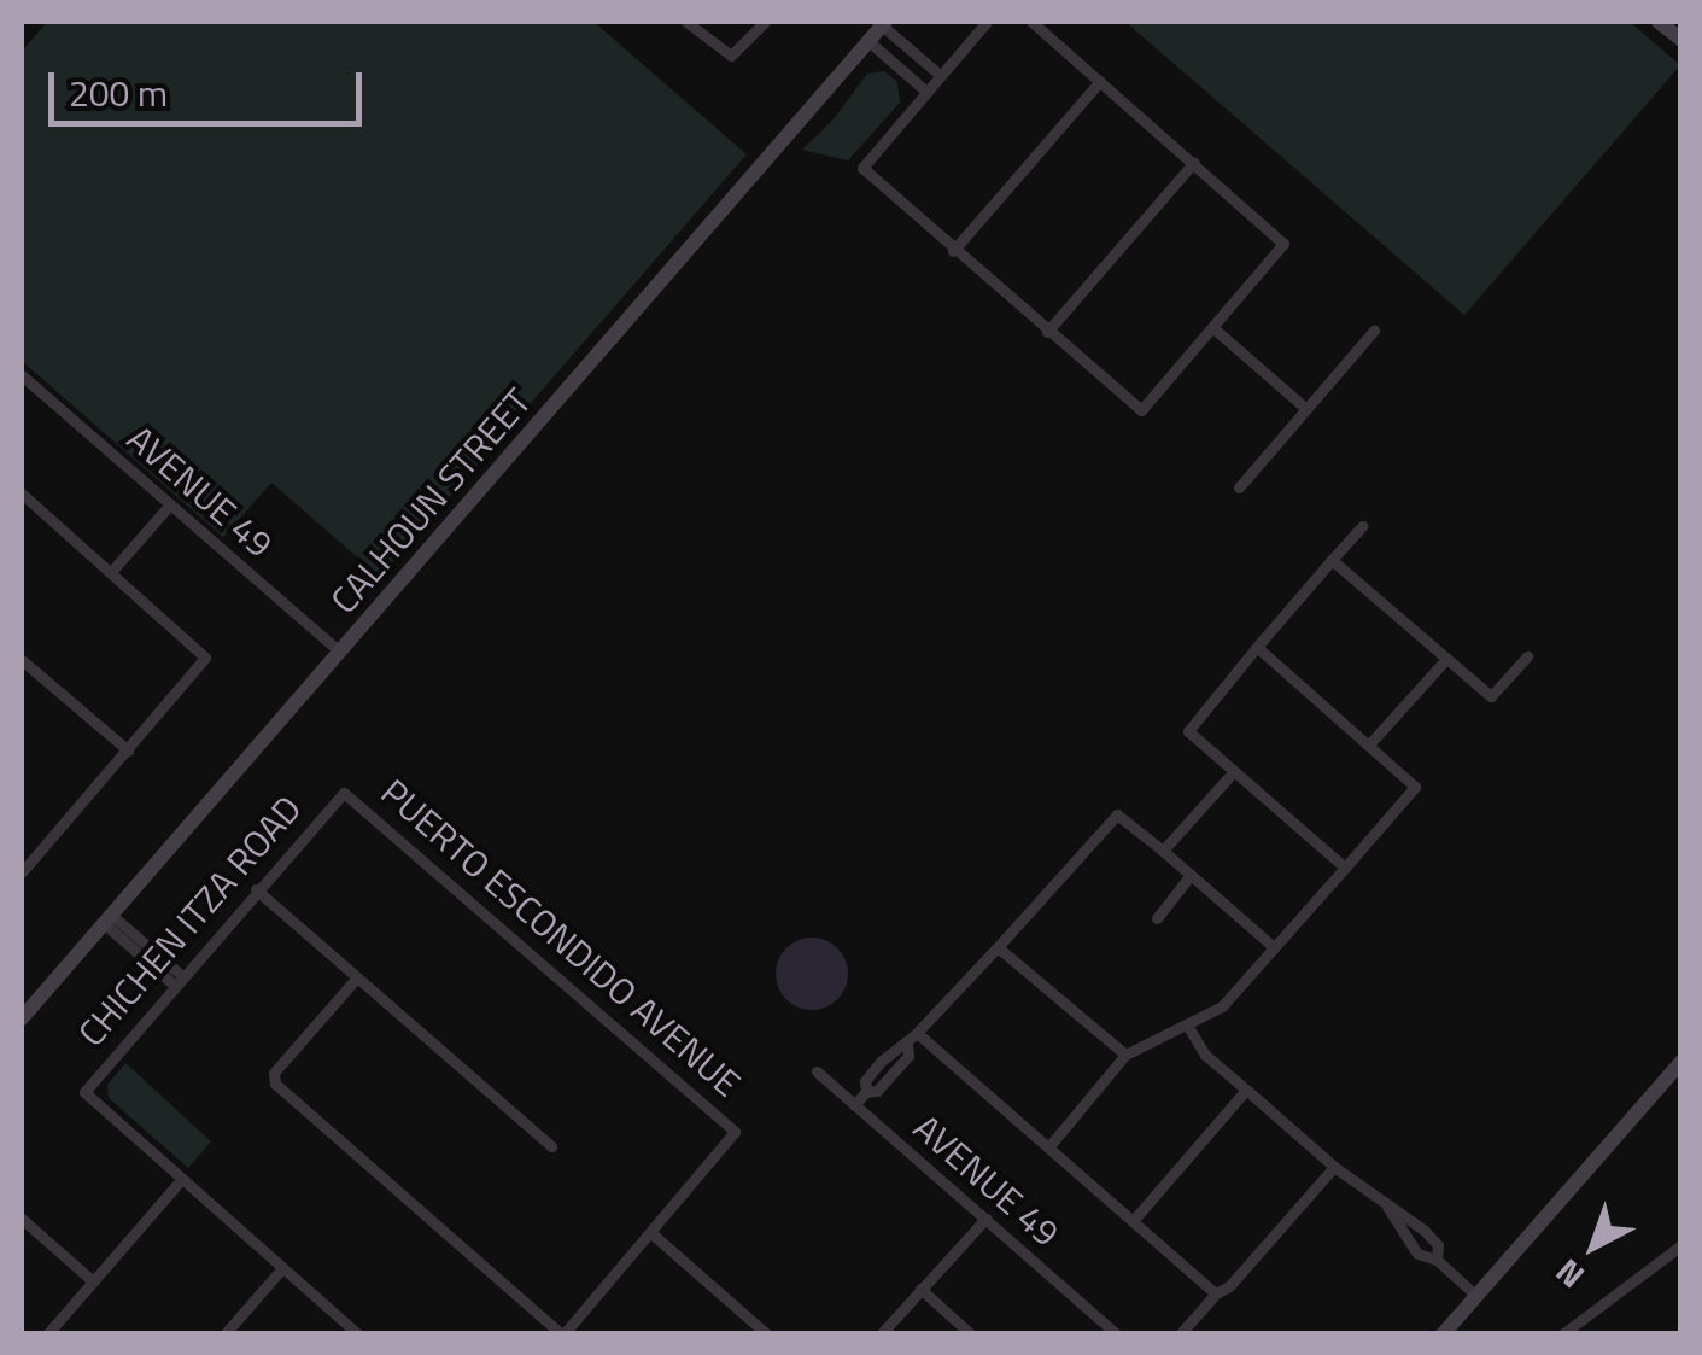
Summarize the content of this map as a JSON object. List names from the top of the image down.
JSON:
{
  "streets": {
    "street": [
      "AVENUE 49",
      "CALHOUN STREET",
      "CHICHEN ITZA ROAD",
      "PUERTO ESCONDIDO AVENUE"
    ]
  },
  "crossings": [
    ["AVENUE 49", "CALHOUN STREET"],
    ["CHICHEN ITZA ROAD", "PUERTO ESCONDIDO AVENUE"]
  ],
  "scale_bar": "200 m",
  "north": "bottom left"
}
